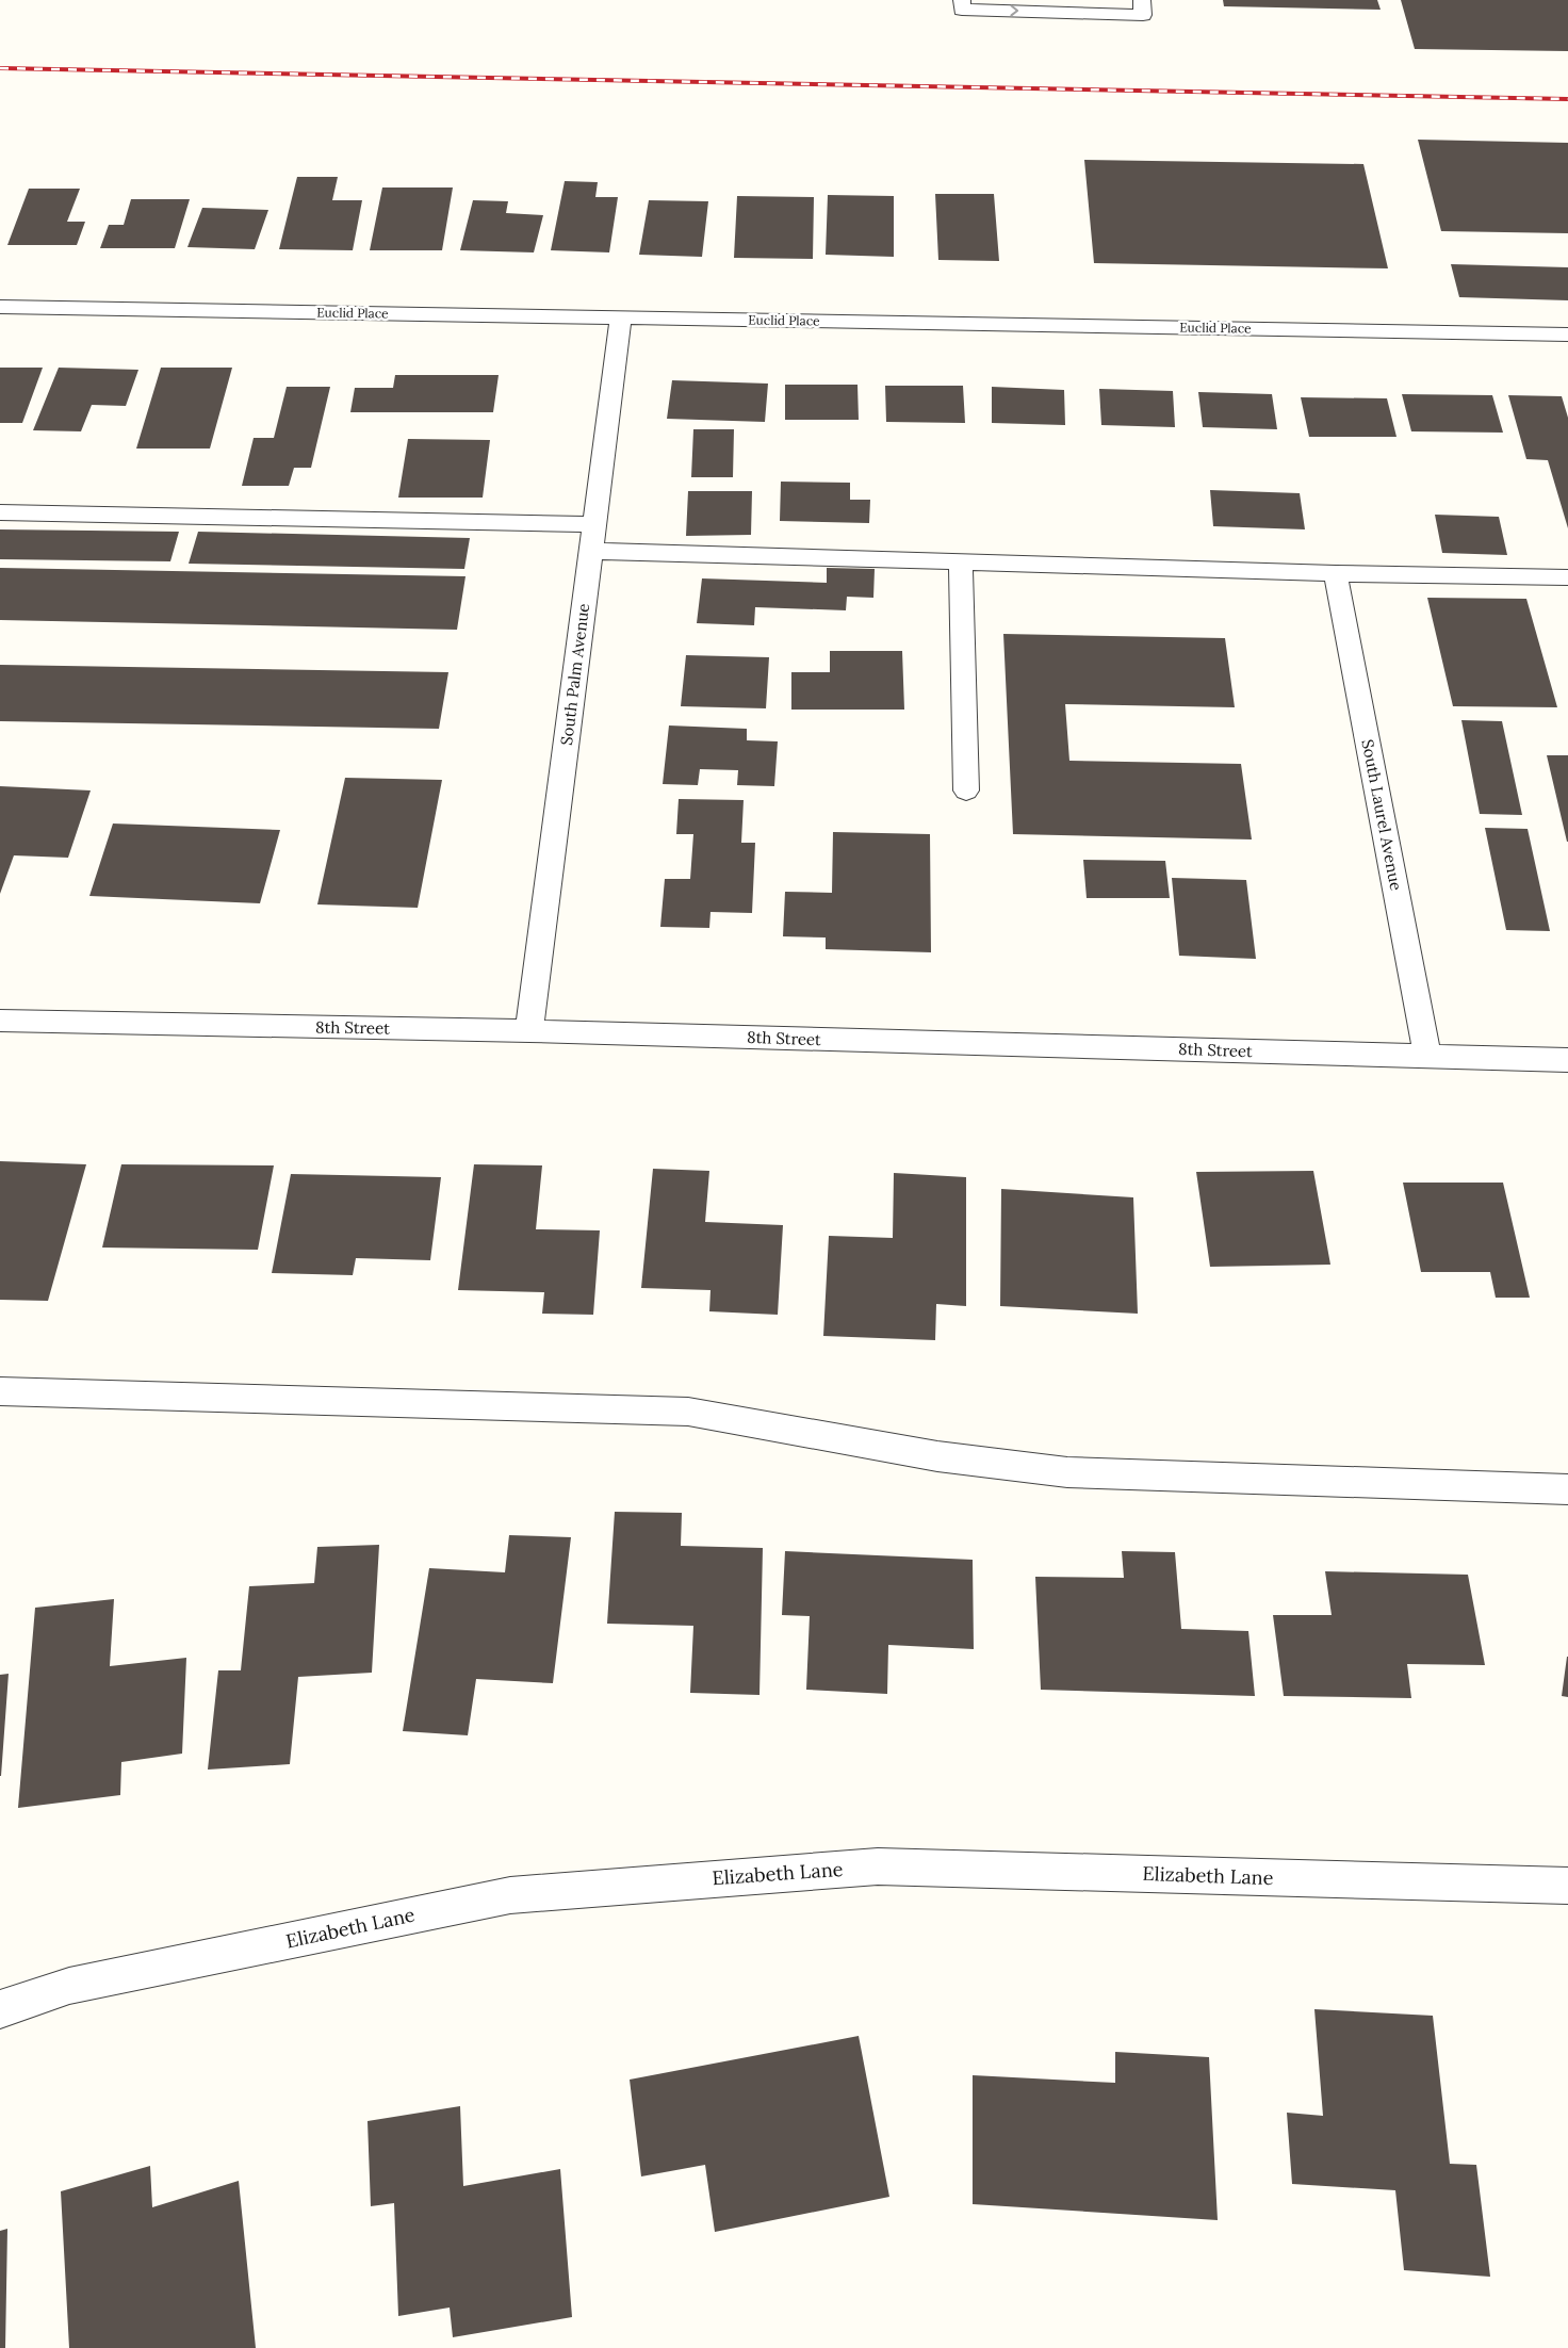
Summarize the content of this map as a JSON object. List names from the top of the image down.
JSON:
{
  "streets": {
    "street": [
      "Euclid Place",
      "South Palm Avenue",
      "South Laurel Avenue",
      "8th Street",
      "Elizabeth Lane"
    ]
  },
  "crossings": [
    ["Euclid Place", "South Palm Avenue"],
    ["South Palm Avenue", "8th Street"],
    ["South Laurel Avenue", "8th Street"]
  ]
}
